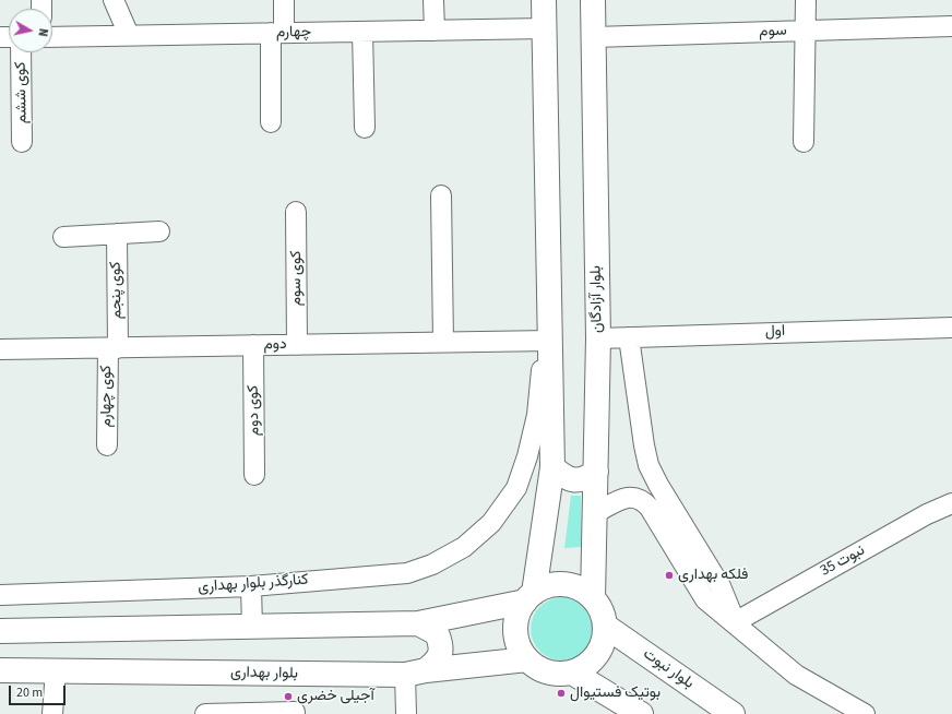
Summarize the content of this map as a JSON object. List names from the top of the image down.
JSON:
{
  "streets": {
    "main road": ["بلوار آزادگان", "بلوار نبوت", "بلوار بهداری"],
    "street": [
      "سوم",
      "چهارم",
      "کوی ششم",
      "کوی سوم",
      "کوی پنجم",
      "اول",
      "دوم",
      "کوی چهارم",
      "کوی دوم",
      "نبوت 35",
      "کنارگذر بلوار بهداری"
    ]
  },
  "crossings": [
    ["سوم", "بلوار آزادگان"],
    ["کوی سوم", "دوم"],
    ["کوی پنجم", "دوم"],
    ["کوی پنجم", "کوی چهارم"],
    ["بلوار آزادگان", "اول"],
    ["بلوار آزادگان", "بلوار نبوت"],
    ["بلوار آزادگان", "بلوار بهداری"],
    ["دوم", "کوی چهارم"],
    ["دوم", "کوی دوم"],
    ["دوم", "کنارگذر بلوار بهداری"],
    ["بلوار نبوت", "بلوار بهداری"]
  ],
  "places": ["فلکه بهداری", "بوتیک فستیوال", "آجیلی خضری"],
  "scale_bar": "20 m",
  "north": "right"
}
